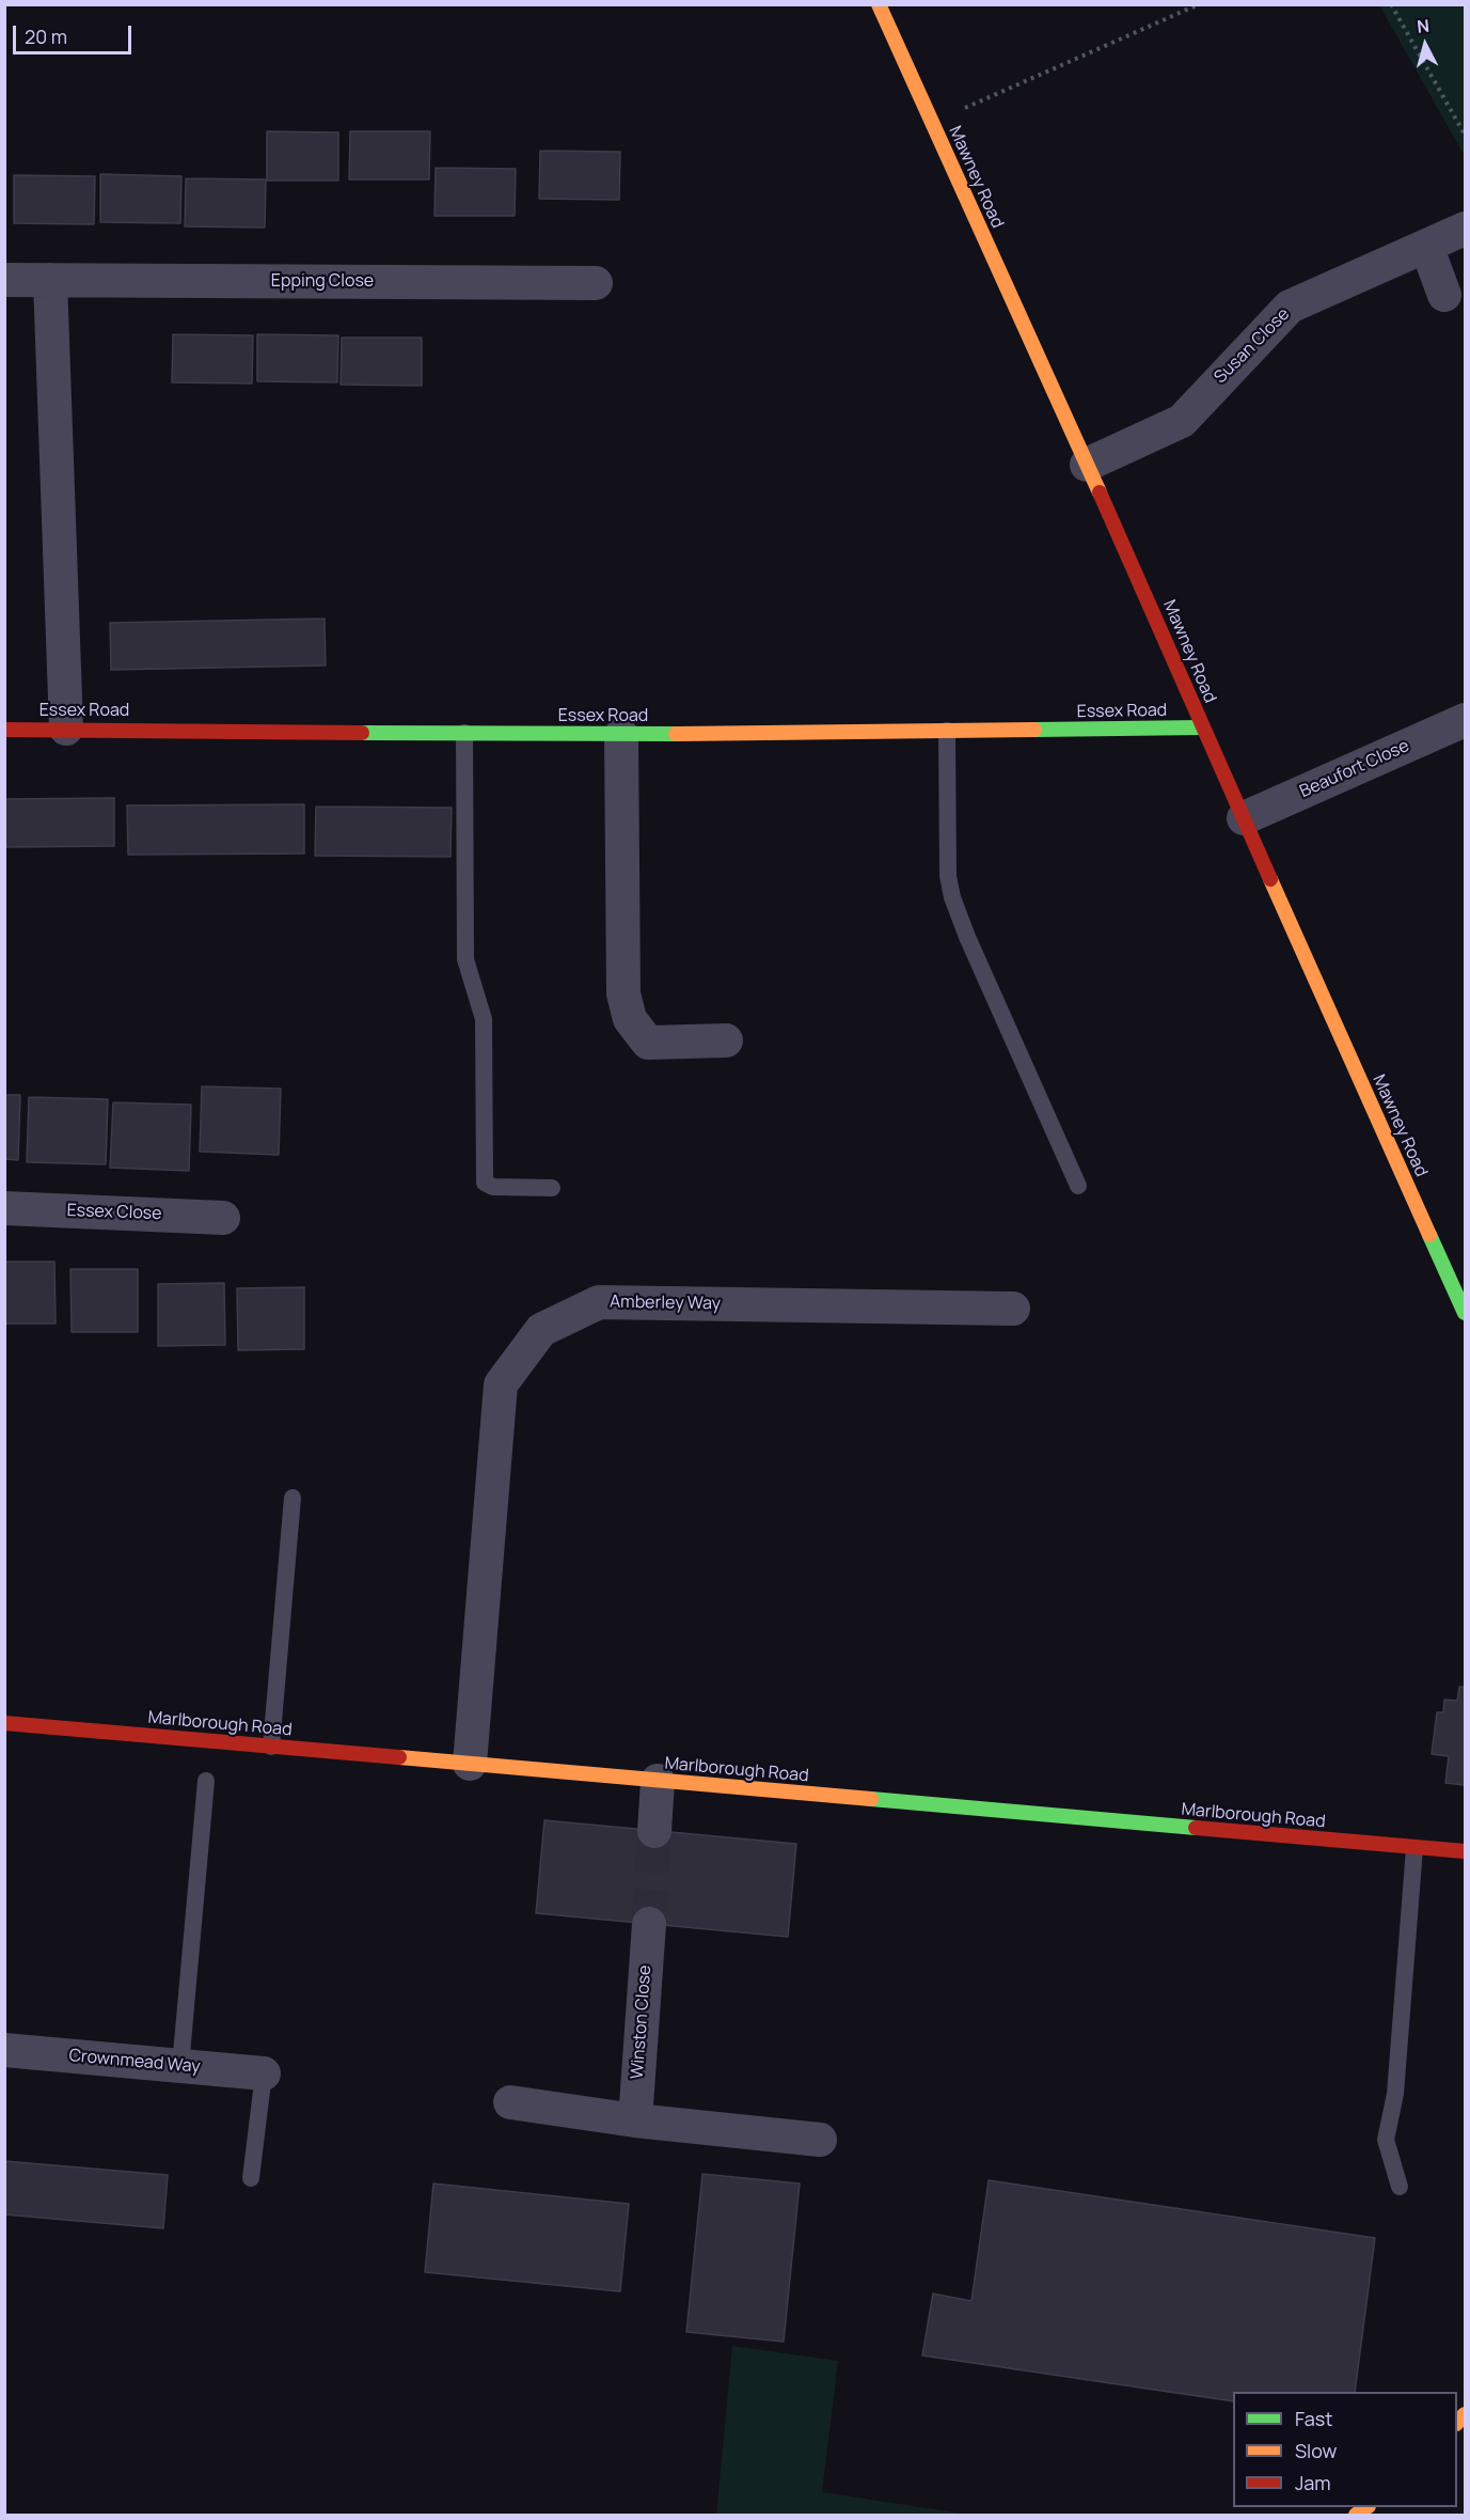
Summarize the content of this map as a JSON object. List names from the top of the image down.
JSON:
{
  "streets": {
    "main road": ["Mawney Road", "Essex Road", "Marlborough Road"],
    "street": [
      "Epping Close",
      "Susan Close",
      "Beaufort Close",
      "Essex Close",
      "Amberley Way",
      "Winston Close",
      "Crownmead Way"
    ]
  },
  "crossings": [
    ["Mawney Road", "Susan Close"],
    ["Mawney Road", "Essex Road"],
    ["Mawney Road", "Beaufort Close"],
    ["Amberley Way", "Marlborough Road"]
  ],
  "legend": ["Fast", "Slow", "Jam"],
  "scale_bar": "20 m",
  "north": "top"
}
